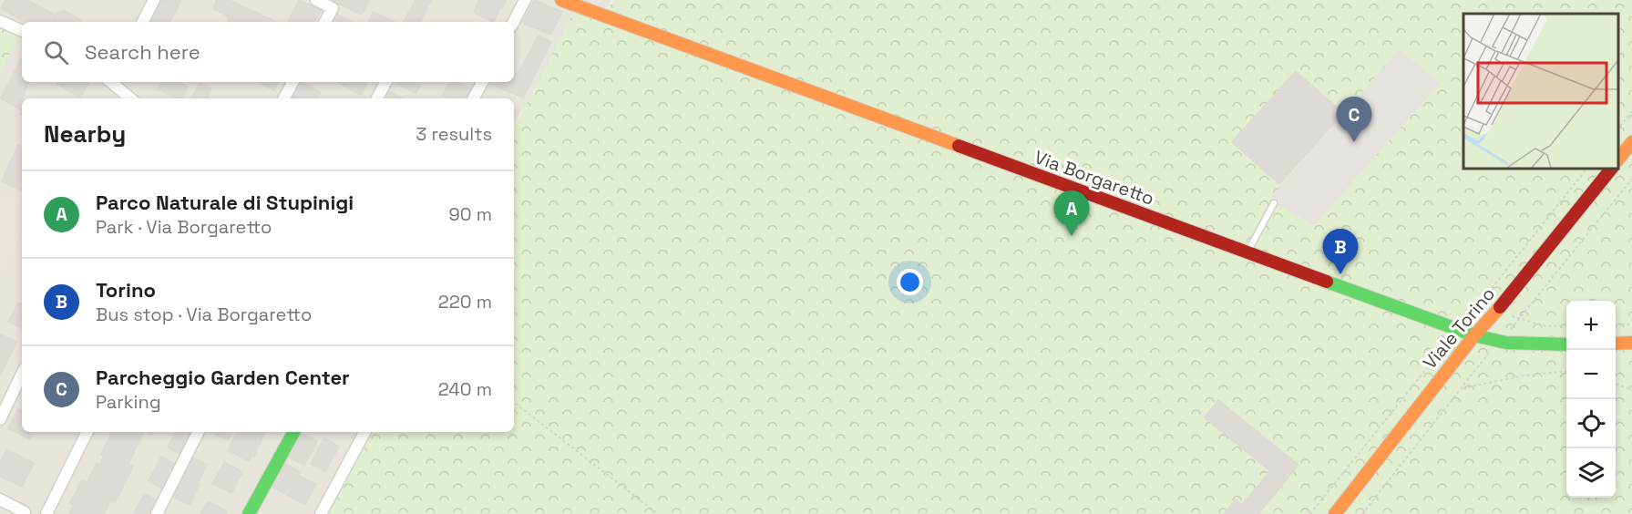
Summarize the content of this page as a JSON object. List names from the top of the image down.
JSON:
{
  "streets": {
    "street": ["Via Borgaretto", "Viale Torino"]
  },
  "crossings": [
    ["Via Borgaretto", "Viale Torino"]
  ],
  "page": {
    "search": "Search here",
    "pins": ["C", "A", "B"],
    "heading": ["Nearby", "3 results"],
    "list": [
      {
        "mark": "A",
        "name": "Parco Naturale di Stupinigi",
        "note": "Park · Via Borgaretto",
        "value": "90 m"
      },
      {
        "mark": "B",
        "name": "Torino",
        "note": "Bus stop · Via Borgaretto",
        "value": "220 m"
      },
      {
        "mark": "C",
        "name": "Parcheggio Garden Center",
        "note": "Parking",
        "value": "240 m"
      }
    ],
    "map_buttons": ["+", "−"]
  }
}
